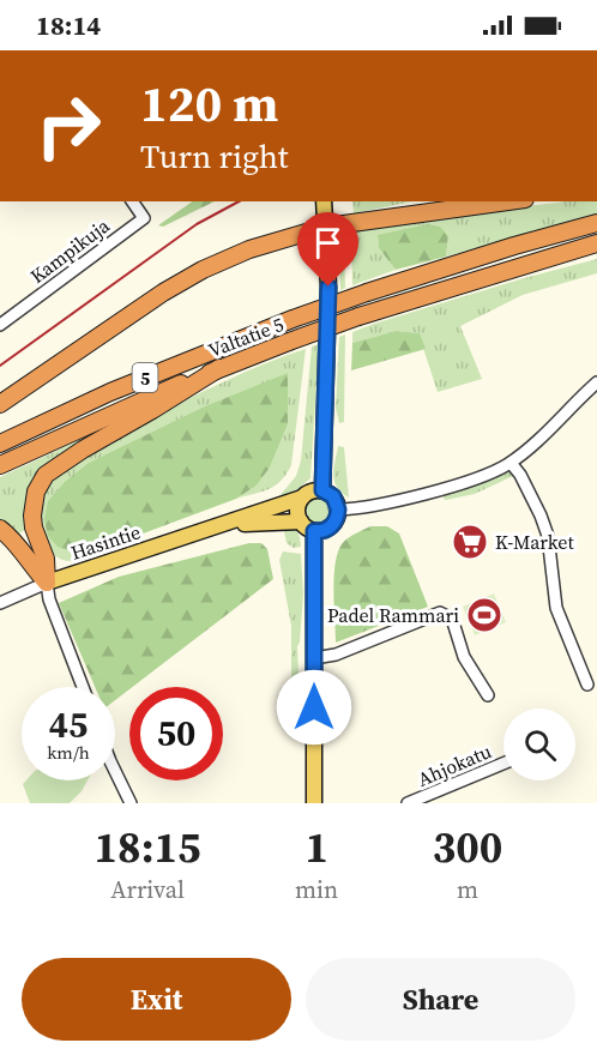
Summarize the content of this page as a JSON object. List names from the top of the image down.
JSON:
{
  "streets": {
    "highway": ["Valtatie 5", "5"],
    "main road": ["Hasintie"],
    "street": ["Kampikuja", "Ahjokatu"]
  },
  "places": {
    "supermarket": ["K-Market"],
    "sports": ["Padel Rammari"]
  },
  "page": {
    "status": "18:14",
    "turn": ["120 m", "Turn right"],
    "speed": "45 km/h",
    "limit": "50",
    "eta": [
      "18:15",
      "Arrival",
      "1",
      "min",
      "300",
      "m"
    ],
    "buttons": ["Exit", "Share"]
  }
}
